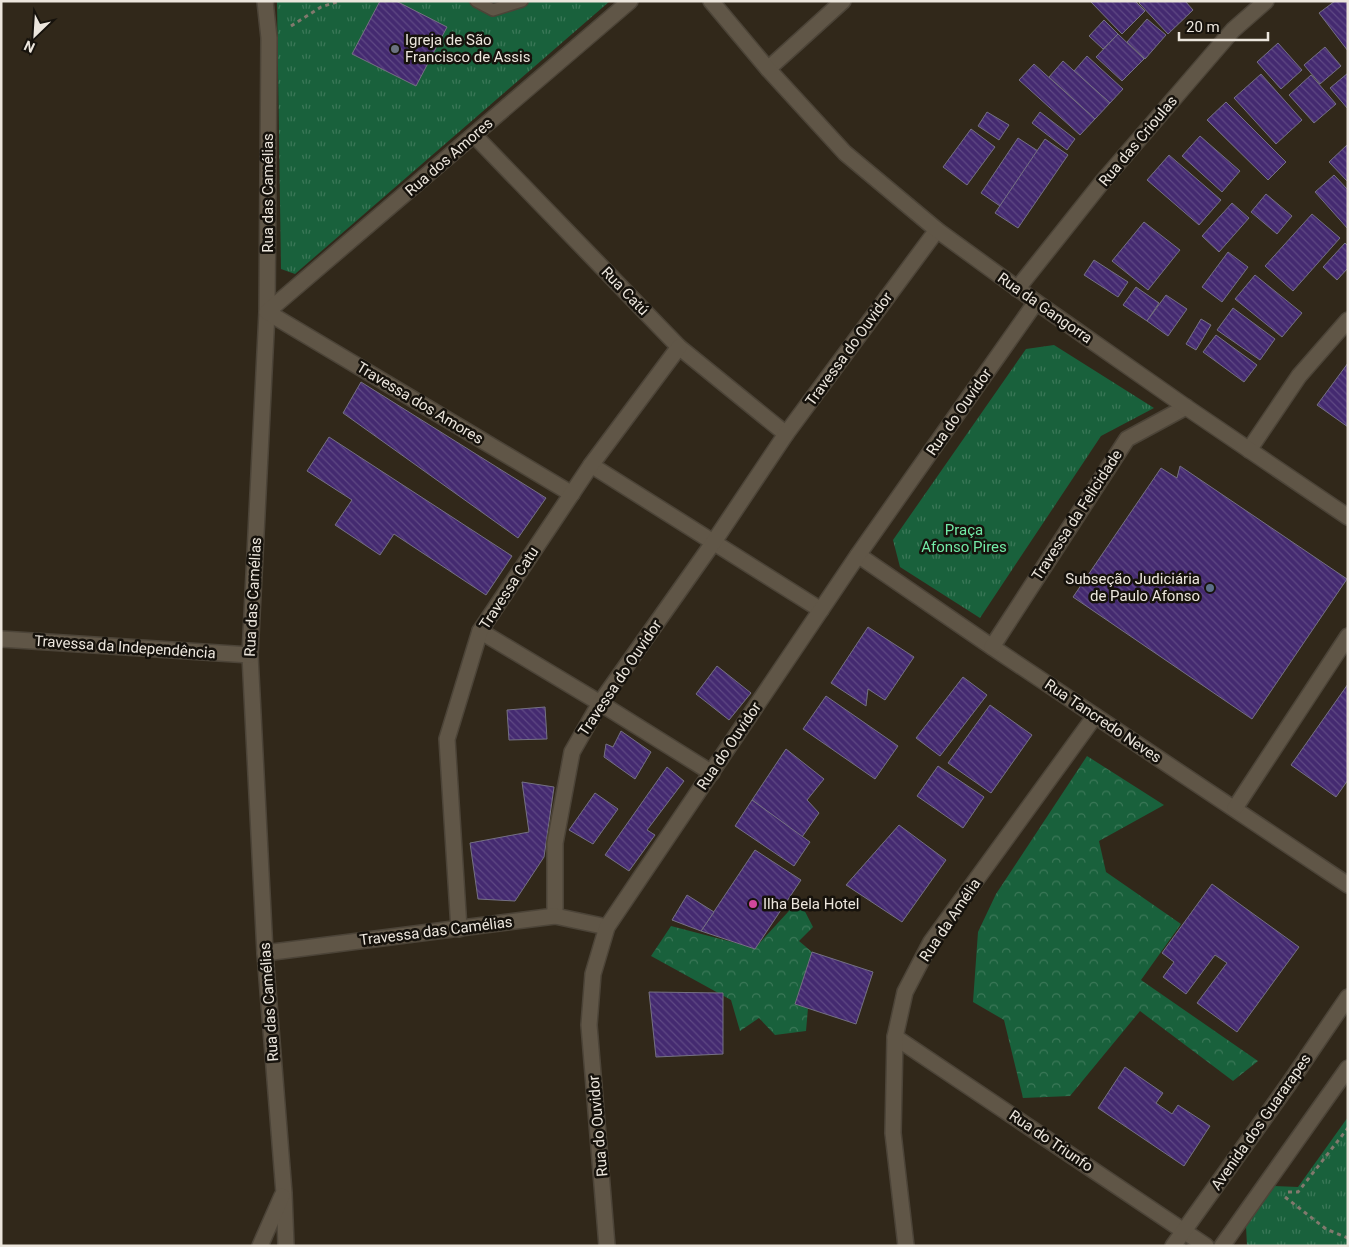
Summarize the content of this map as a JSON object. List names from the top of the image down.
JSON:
{
  "streets": {
    "street": [
      "Rua das Crioulas",
      "Rua dos Amores",
      "Rua das Camélias",
      "Rua Catú",
      "Rua da Gangorra",
      "Travessa do Ouvidor",
      "Travessa dos Amores",
      "Rua do Ouvidor",
      "Travessa da Felicidade",
      "Travessa Catu",
      "Travessa da Independência",
      "Rua Tancredo Neves",
      "Rua da Amélia",
      "Travessa das Camélias",
      "Avenida dos Guararapes",
      "Rua do Triunfo"
    ]
  },
  "crossings": [
    ["Rua das Crioulas", "Rua da Gangorra"],
    ["Rua dos Amores", "Rua das Camélias"],
    ["Rua dos Amores", "Rua Catú"],
    ["Rua dos Amores", "Travessa dos Amores"],
    ["Rua das Camélias", "Travessa dos Amores"],
    ["Rua das Camélias", "Travessa da Independência"],
    ["Rua das Camélias", "Travessa das Camélias"],
    ["Rua Catú", "Travessa do Ouvidor"],
    ["Rua Catú", "Travessa Catu"],
    ["Rua da Gangorra", "Travessa do Ouvidor"],
    ["Rua da Gangorra", "Rua do Ouvidor"],
    ["Rua da Gangorra", "Travessa da Felicidade"],
    ["Travessa do Ouvidor", "Travessa das Camélias"],
    ["Travessa dos Amores", "Travessa Catu"],
    ["Rua do Ouvidor", "Rua Tancredo Neves"],
    ["Rua do Ouvidor", "Travessa das Camélias"],
    ["Travessa da Felicidade", "Rua Tancredo Neves"],
    ["Travessa Catu", "Travessa das Camélias"],
    ["Rua Tancredo Neves", "Rua da Amélia"],
    ["Rua da Amélia", "Rua do Triunfo"],
    ["Avenida dos Guararapes", "Rua do Triunfo"]
  ],
  "parks": ["Praça Afonso Pires"],
  "places": ["Igreja de São Francisco de Assis", "Subseção Judiciária de Paulo Afonso", "Ilha Bela Hotel"],
  "scale_bar": "20 m",
  "north": "bottom left"
}
